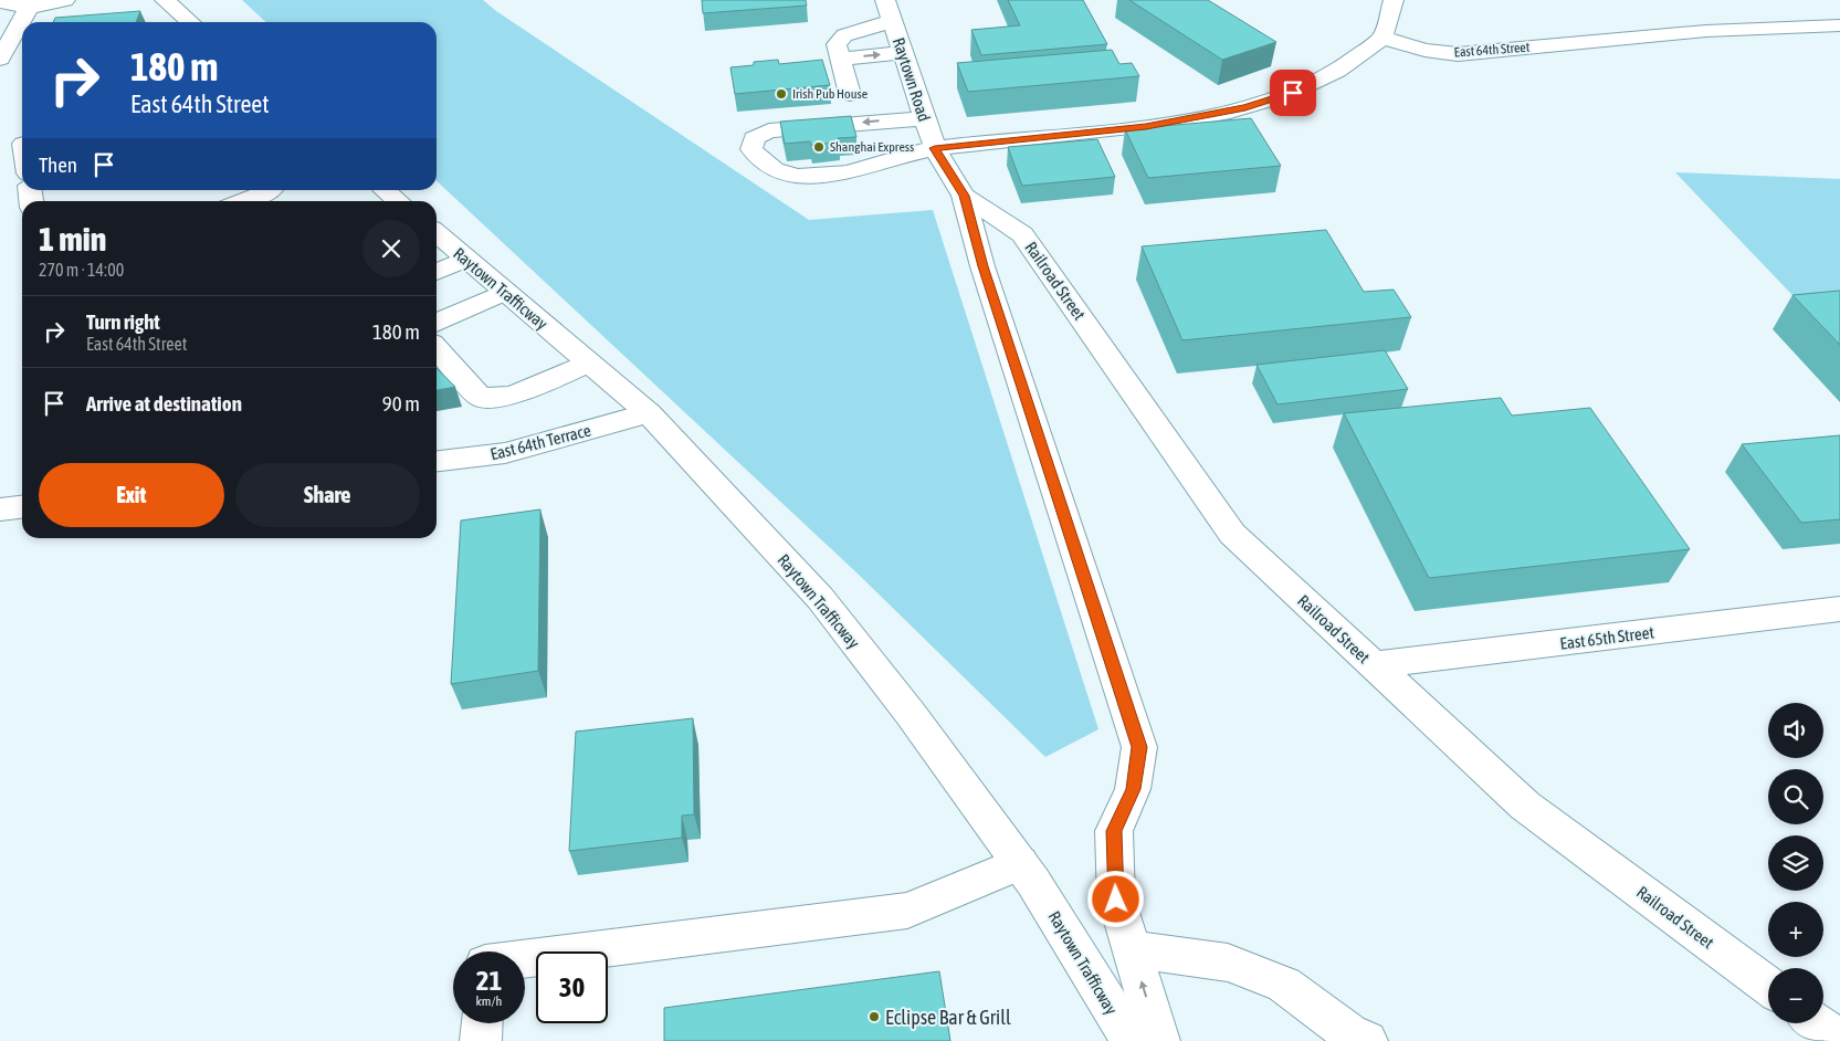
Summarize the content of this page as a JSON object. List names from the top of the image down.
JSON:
{
  "streets": {
    "street": [
      "East 64th Street",
      "Raytown Road",
      "Railroad Street",
      "Raytown Trafficway",
      "East 64th Terrace",
      "East 65th Street"
    ]
  },
  "crossings": [
    ["Raytown Road", "Railroad Street"],
    ["Railroad Street", "East 65th Street"],
    ["Raytown Trafficway", "East 64th Terrace"]
  ],
  "places": ["Irish Pub House", "Shanghai Express", "Eclipse Bar & Grill"],
  "page": {
    "turn": ["180 m", "East 64th Street"],
    "then": "Then",
    "heading": ["1 min", "270 m · 14:00"],
    "list": [
      {
        "name": "Turn right",
        "note": "East 64th Street",
        "value": "180 m"
      },
      {
        "name": "Arrive at destination",
        "value": "90 m"
      }
    ],
    "buttons": ["Exit", "Share"],
    "map_buttons": ["+", "−"],
    "speed": "21 km/h",
    "limit": "30"
  }
}
